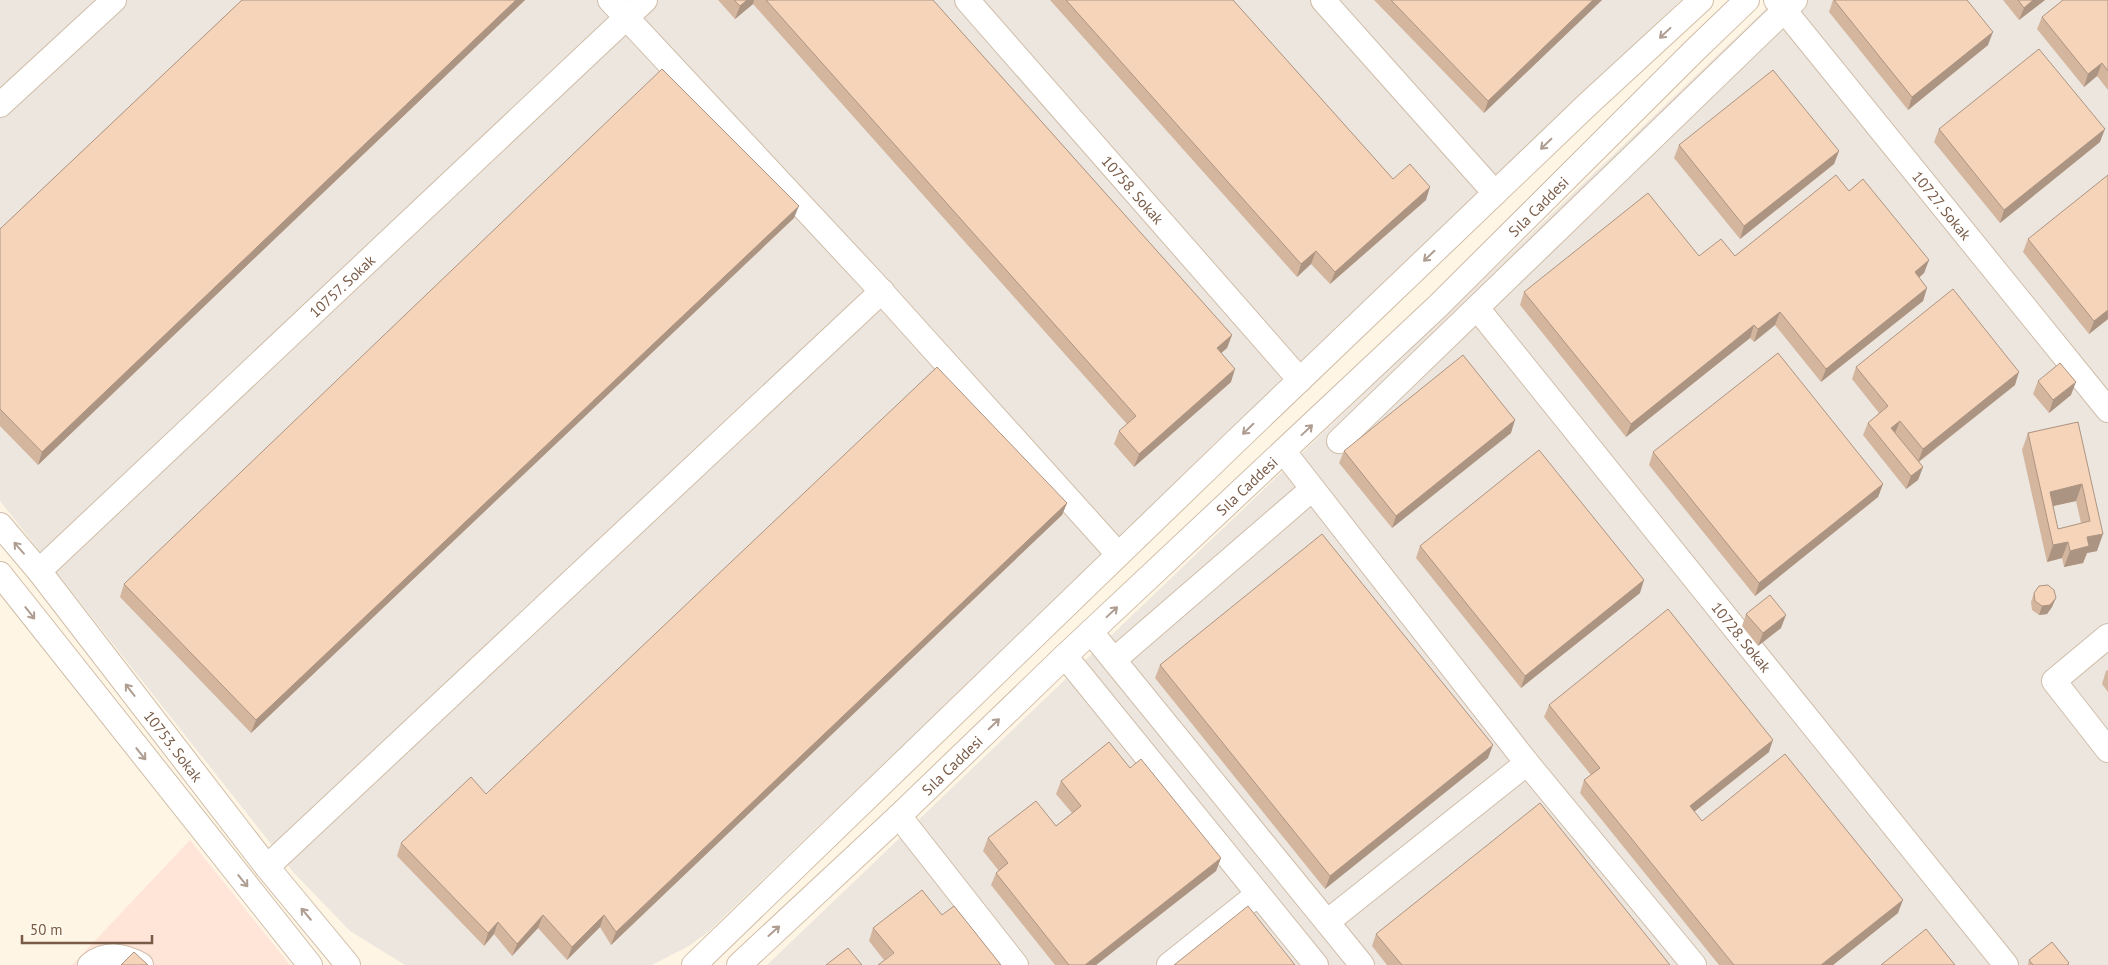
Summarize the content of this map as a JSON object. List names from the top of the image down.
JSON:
{
  "streets": {
    "street": [
      "10758. Sokak",
      "10727. Sokak",
      "Sıla Caddesi",
      "10757. Sokak",
      "10728. Sokak",
      "10753. Sokak"
    ]
  },
  "crossings": [
    ["10757. Sokak", "10753. Sokak"]
  ],
  "scale_bar": "50 m"
}
